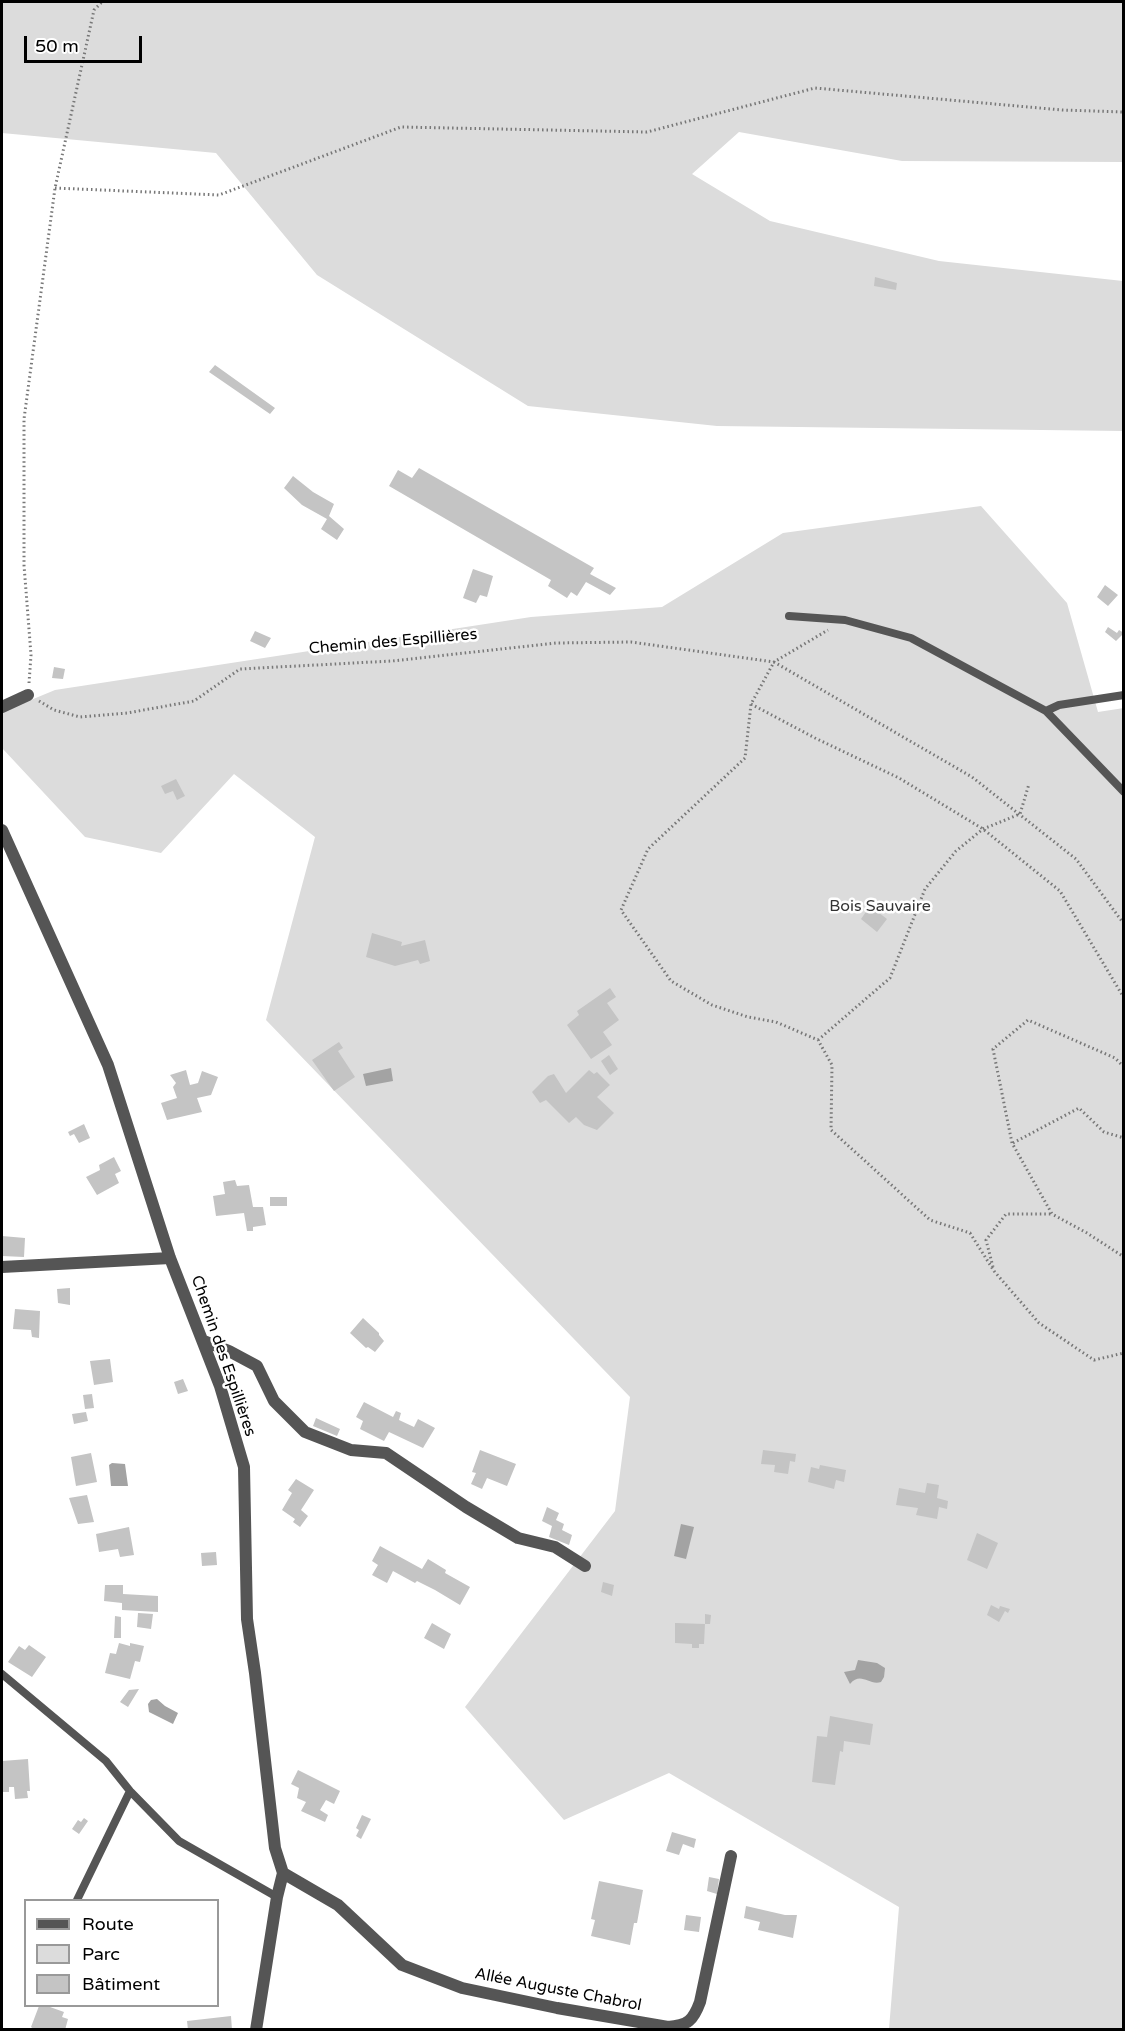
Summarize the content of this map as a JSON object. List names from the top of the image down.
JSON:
{
  "streets": {
    "street": ["Chemin des Espillières", "Allée Auguste Chabrol"]
  },
  "crossings": [
    ["Chemin des Espillières", "Allée Auguste Chabrol"]
  ],
  "parks": ["Bois Sauvaire"],
  "legend": ["Route", "Parc", "Bâtiment"],
  "scale_bar": "50 m"
}
